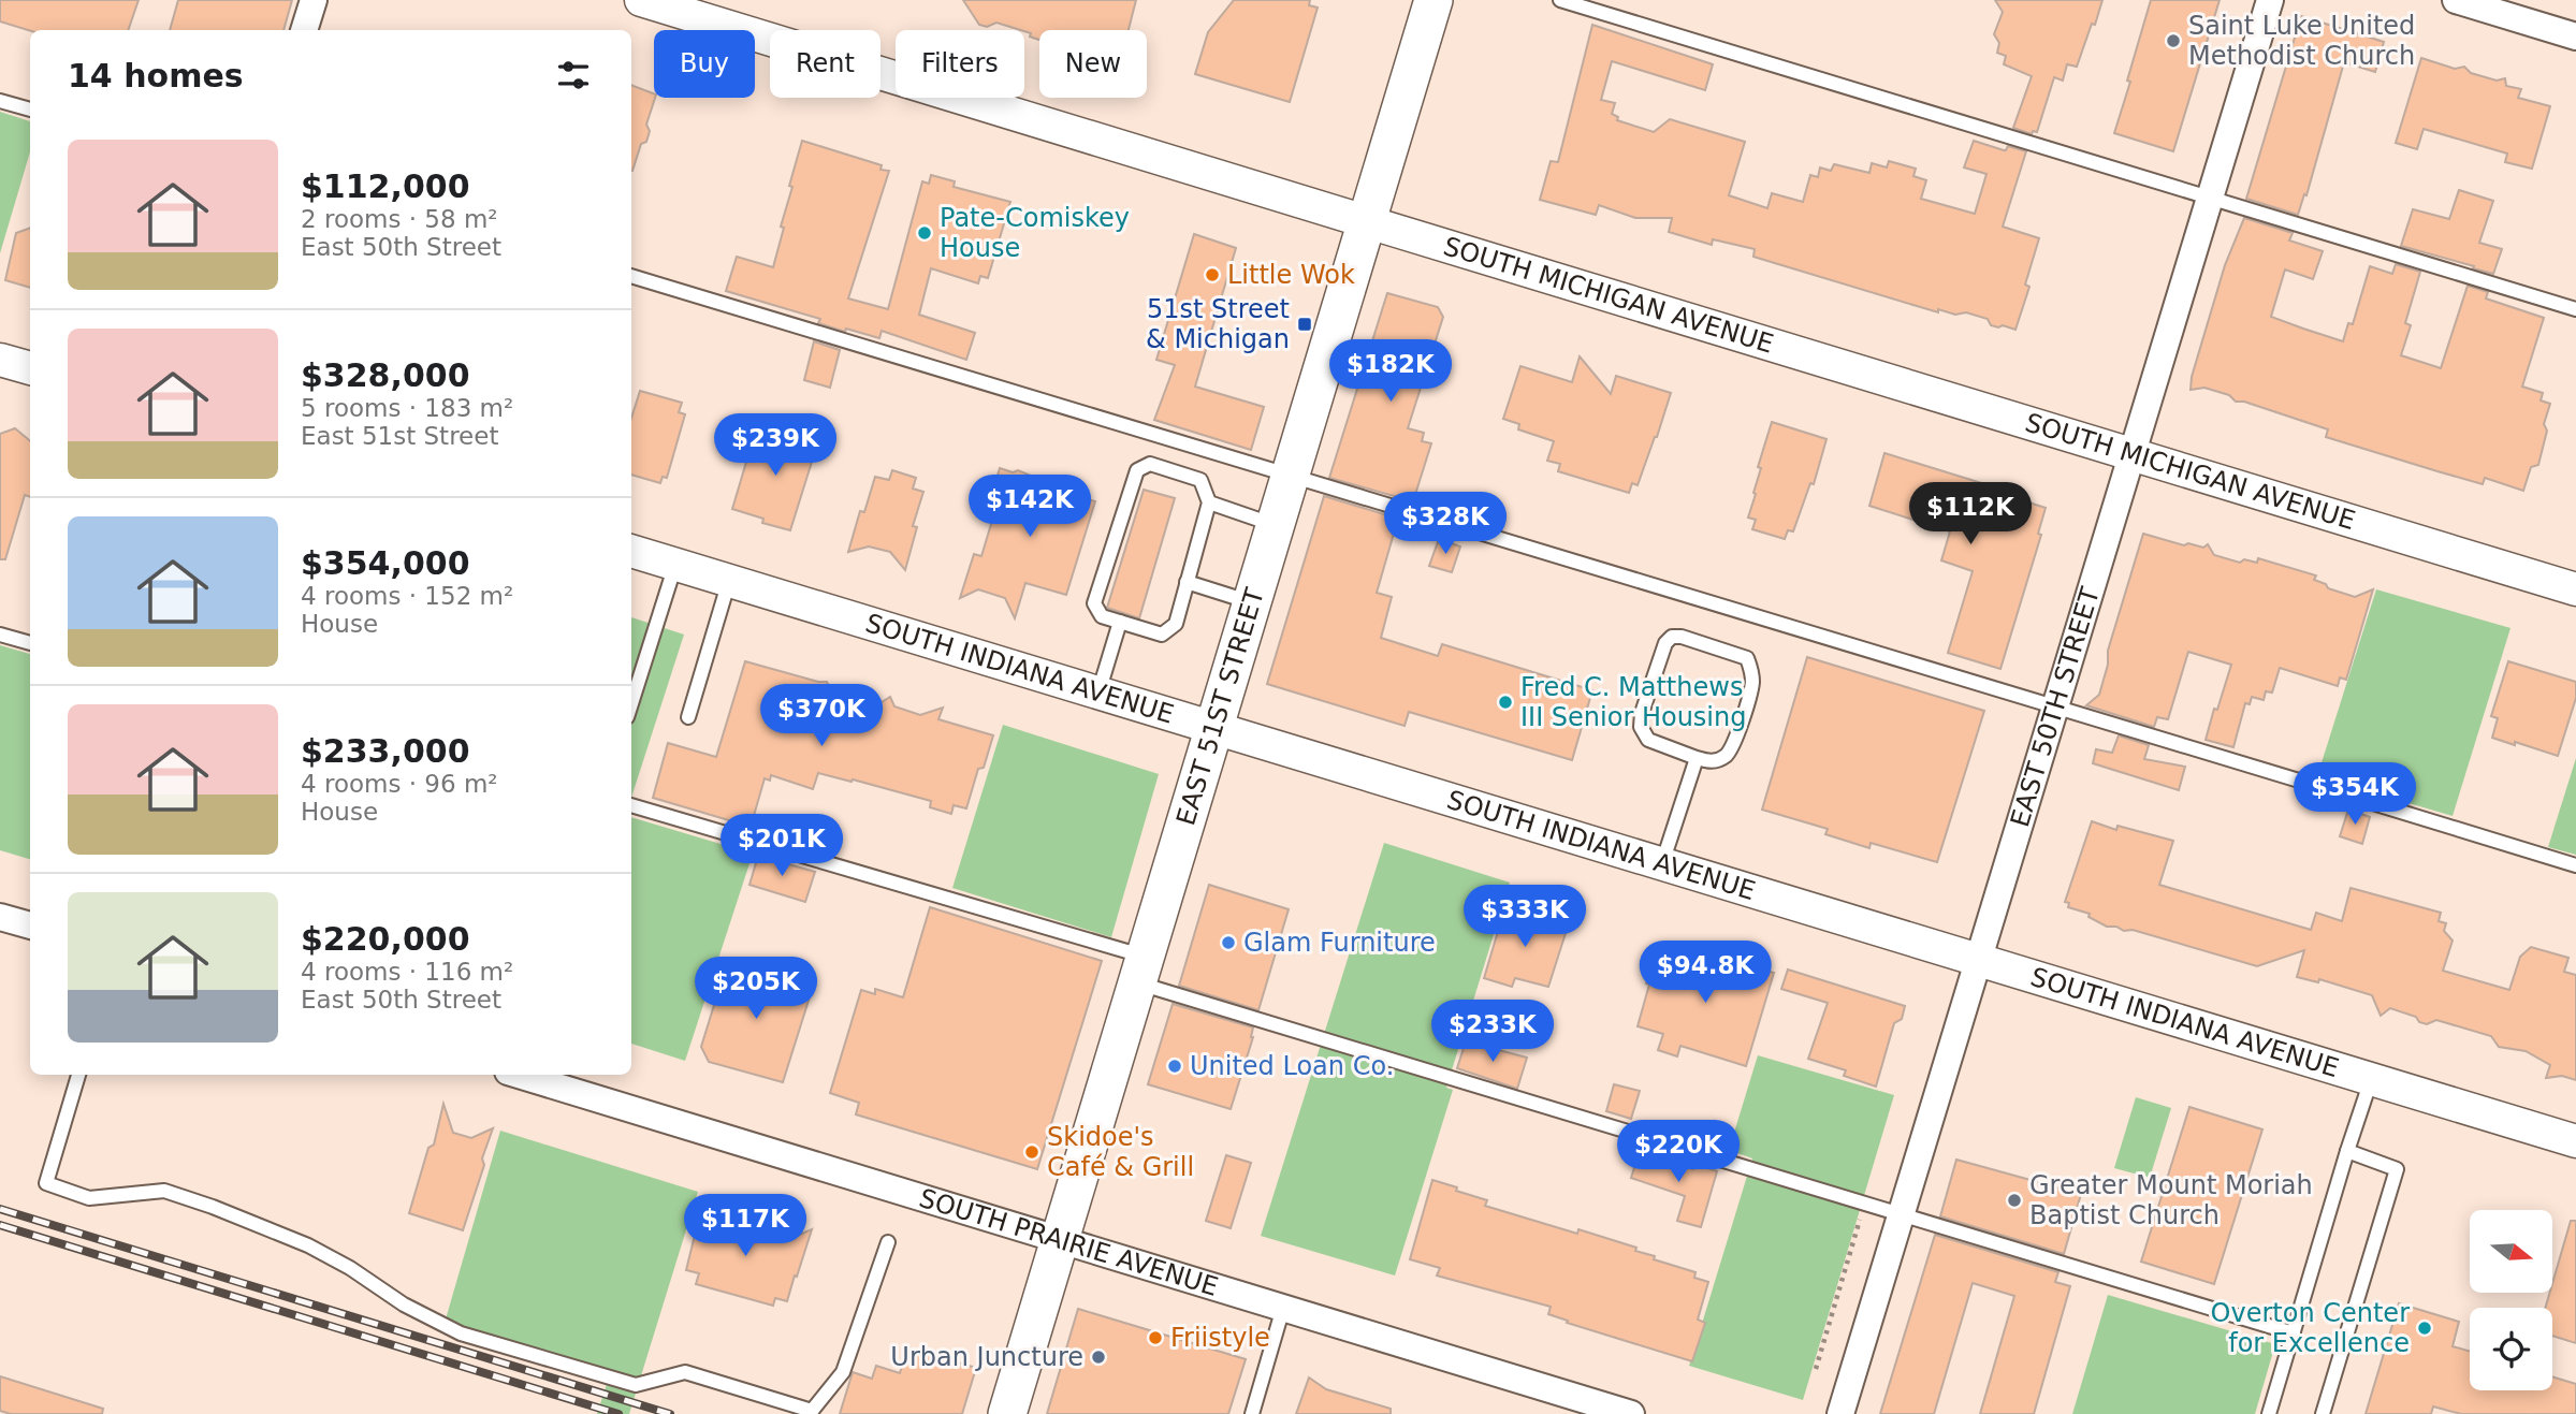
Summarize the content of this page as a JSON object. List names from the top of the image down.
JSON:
{
  "streets": {
    "main road": ["EAST 51ST STREET"],
    "street": [
      "SOUTH MICHIGAN AVENUE",
      "SOUTH INDIANA AVENUE",
      "EAST 50TH STREET",
      "SOUTH PRAIRIE AVENUE"
    ]
  },
  "crossings": [
    ["SOUTH MICHIGAN AVENUE", "EAST 51ST STREET"],
    ["SOUTH MICHIGAN AVENUE", "EAST 50TH STREET"],
    ["SOUTH INDIANA AVENUE", "EAST 51ST STREET"],
    ["SOUTH INDIANA AVENUE", "EAST 50TH STREET"],
    ["EAST 51ST STREET", "SOUTH PRAIRIE AVENUE"]
  ],
  "places": {
    "other": [
      "Saint Luke United Methodist Church",
      "Pate-Comiskey House",
      "Little Wok",
      "Fred C. Matthews III Senior Housing",
      "Glam Furniture",
      "United Loan Co.",
      "Skidoe's Café & Grill",
      "Greater Mount Moriah Baptist Church",
      "Overton Center for Excellence",
      "Friistyle",
      "Urban Juncture"
    ],
    "transit": ["51st Street & Michigan"]
  },
  "north": "right",
  "page": {
    "chip": [
      "Buy",
      "Rent",
      "Filters",
      "New"
    ],
    "heading": "14 homes",
    "list": [
      {
        "name": "$112,000",
        "note": "2 rooms · 58 m² · East 50th Street"
      },
      {
        "name": "$328,000",
        "note": "5 rooms · 183 m² · East 51st Street"
      },
      {
        "name": "$354,000",
        "note": "4 rooms · 152 m² · House"
      },
      {
        "name": "$233,000",
        "note": "4 rooms · 96 m² · House"
      },
      {
        "name": "$220,000",
        "note": "4 rooms · 116 m² · East 50th Street"
      }
    ],
    "price": [
      "$182K",
      "$239K",
      "$142K",
      "$112K",
      "$328K",
      "$370K",
      "$354K",
      "$201K",
      "$333K",
      "$94.8K",
      "$205K",
      "$233K",
      "$220K",
      "$117K"
    ]
  }
}
